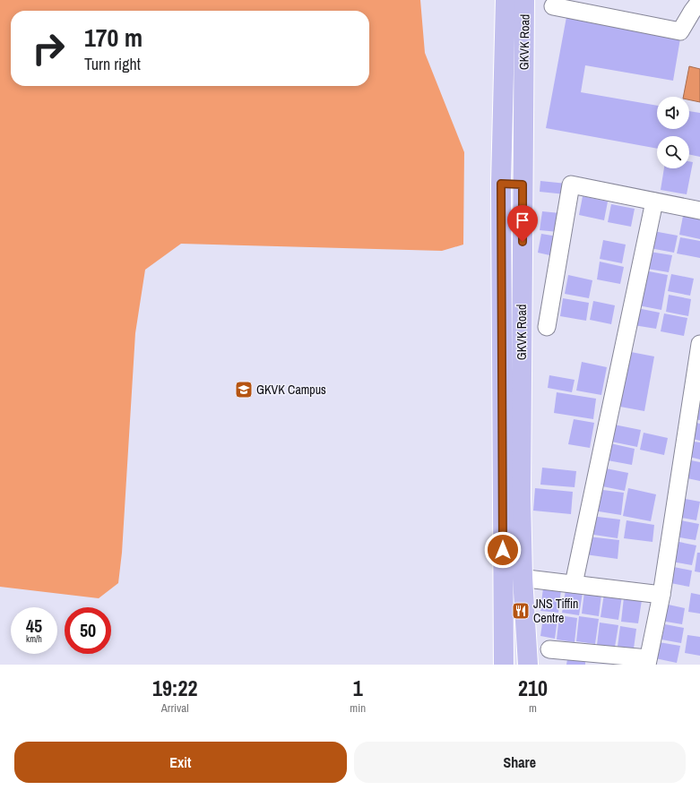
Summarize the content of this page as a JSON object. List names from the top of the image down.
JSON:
{
  "streets": {
    "main road": ["GKVK Road"]
  },
  "places": {
    "school or university": ["GKVK Campus"],
    "restaurant": ["JNS Tiffin Centre"]
  },
  "page": {
    "turn": ["170 m", "Turn right"],
    "speed": "45 km/h",
    "limit": "50",
    "eta": [
      "19:22",
      "Arrival",
      "1",
      "min",
      "210",
      "m"
    ],
    "buttons": ["Exit", "Share"]
  }
}
